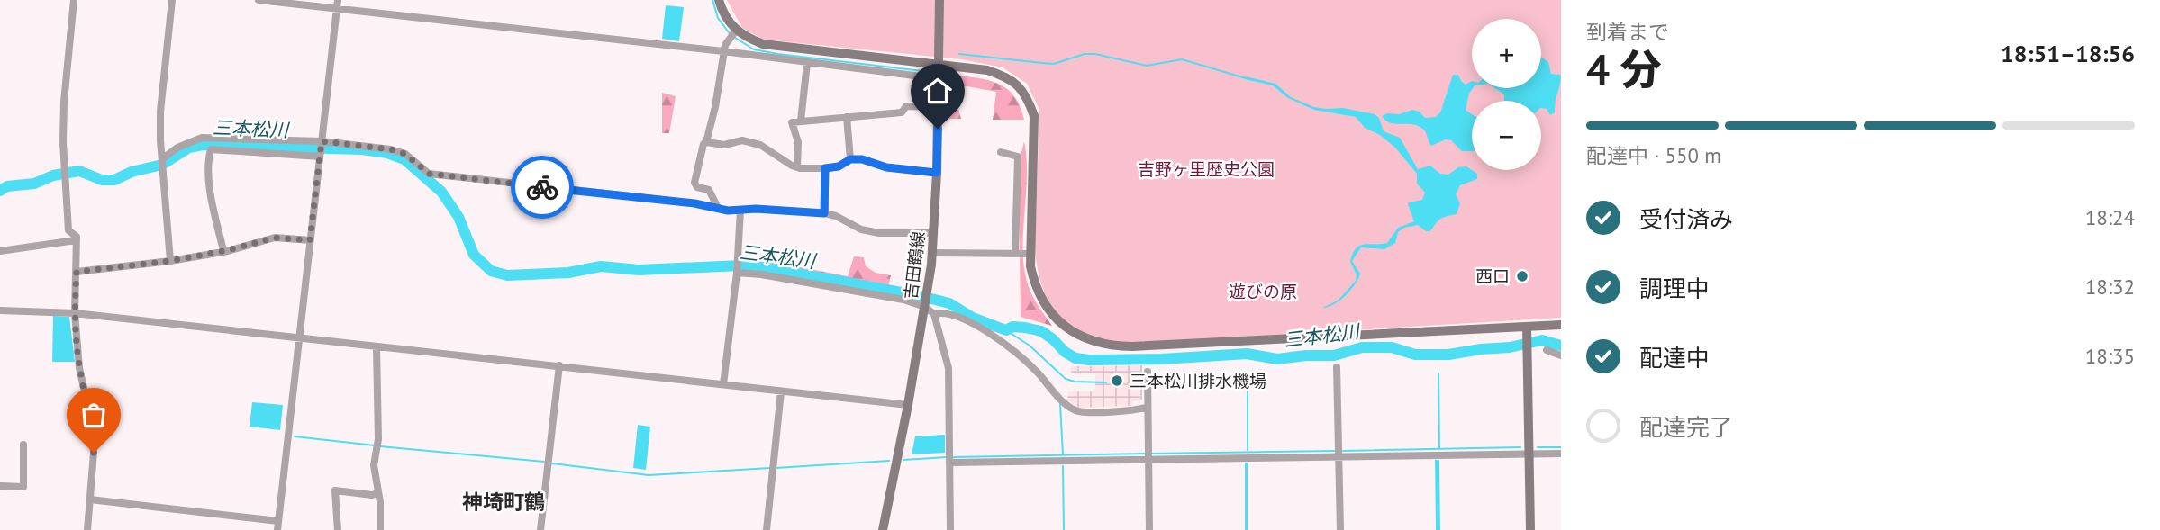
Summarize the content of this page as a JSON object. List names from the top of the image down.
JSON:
{
  "streets": {
    "street": ["吉田鶴線"]
  },
  "districts": ["神埼町鶴"],
  "water": ["三本松川"],
  "parks": ["吉野ヶ里歴史公園", "遊びの原"],
  "places": ["西口", "三本松川排水機場"],
  "page": {
    "heading": ["4 分", "到着まで", "18:51–18:56"],
    "map_buttons": ["+", "−"],
    "bar": "配達中 · 550 m",
    "list": [
      ["受付済み", "18:24"],
      ["調理中", "18:32"],
      ["配達中", "18:35"],
      "配達完了"
    ]
  }
}
